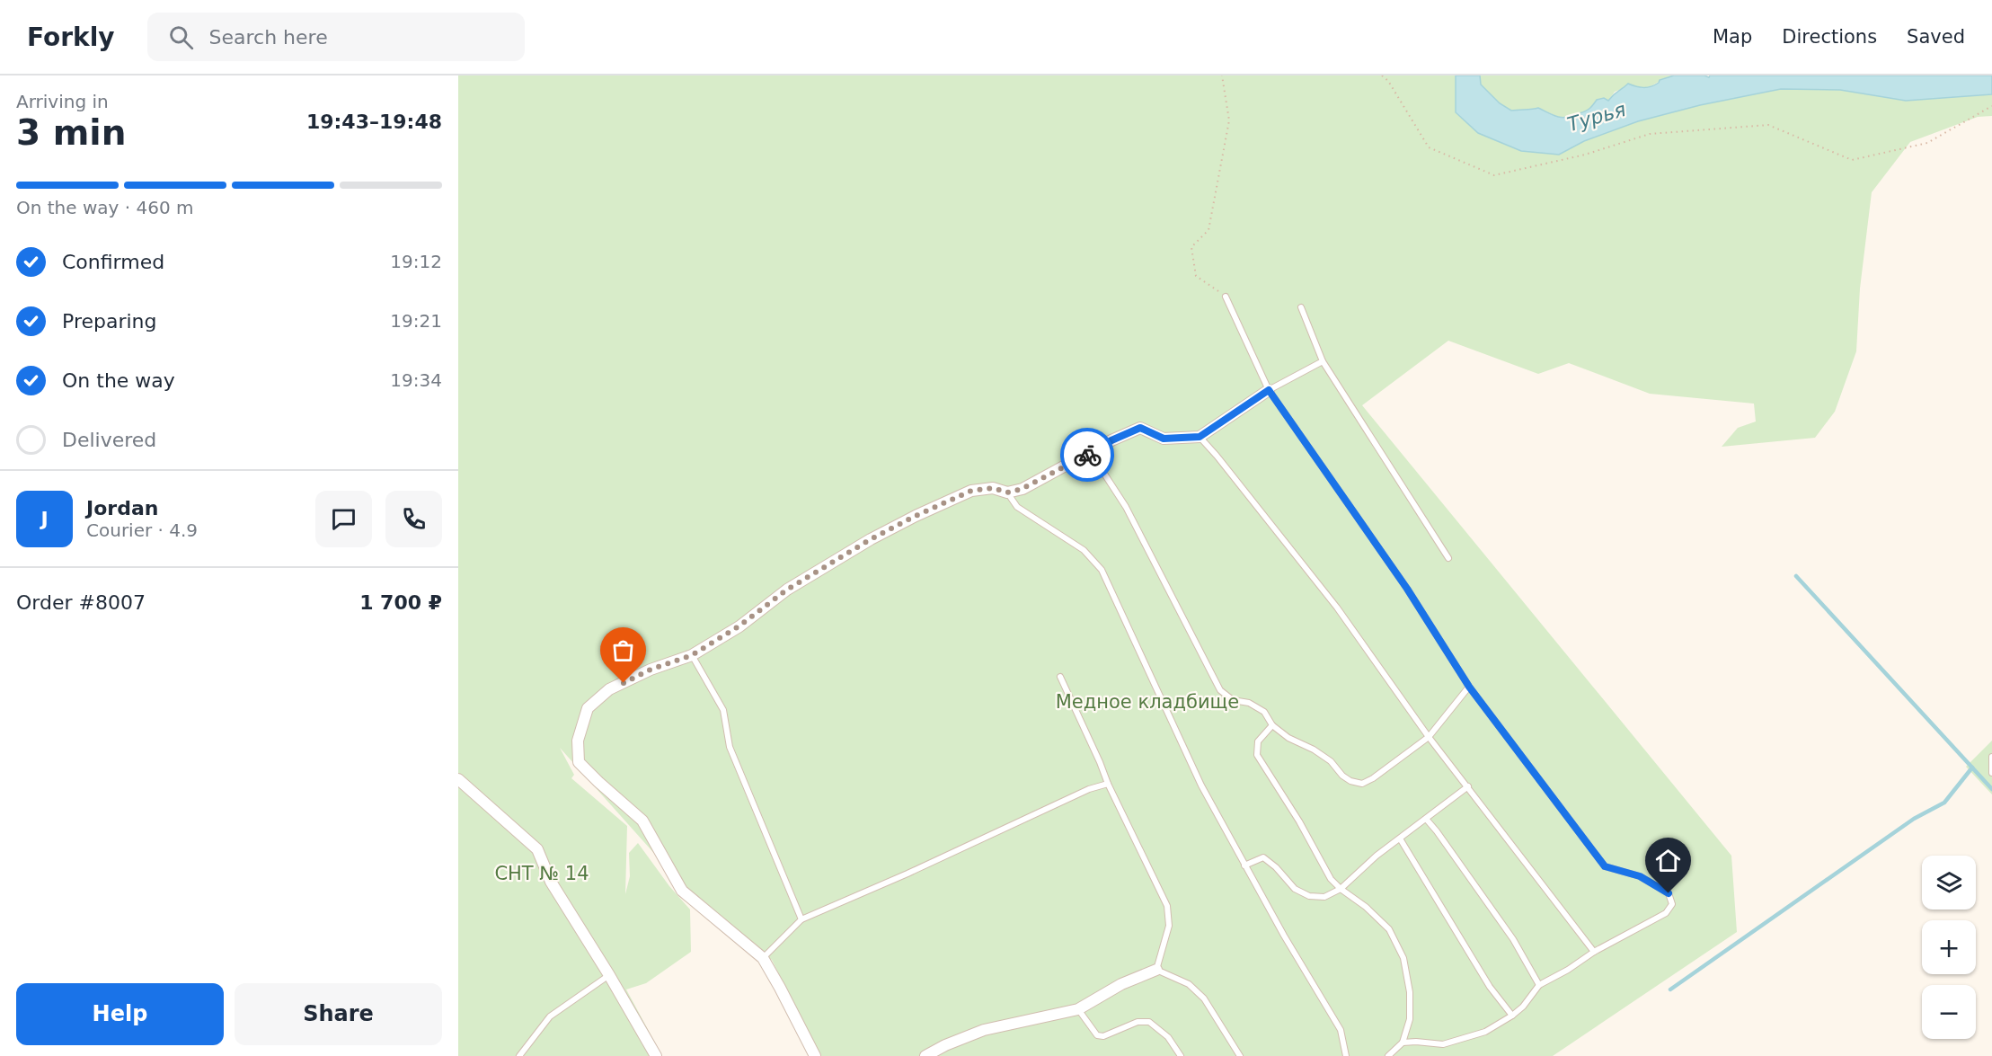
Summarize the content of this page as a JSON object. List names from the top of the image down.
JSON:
{
  "water": ["Турья"],
  "parks": ["Медное кладбище", "СНТ № 14"],
  "page": {
    "header": "Forkly",
    "search": "Search here",
    "nav": ["Map", "Directions", "Saved"],
    "heading": ["3 min", "Arriving in", "19:43–19:48"],
    "panel": [
      "Jordan",
      "Courier · 4.9",
      "Order #8007",
      "1 700 ₽"
    ],
    "bar": "On the way · 460 m",
    "list": [
      ["Confirmed", "19:12"],
      ["Preparing", "19:21"],
      ["On the way", "19:34"],
      "Delivered"
    ],
    "round": "J",
    "map_buttons": ["+", "−"],
    "buttons": ["Help", "Share"]
  }
}
